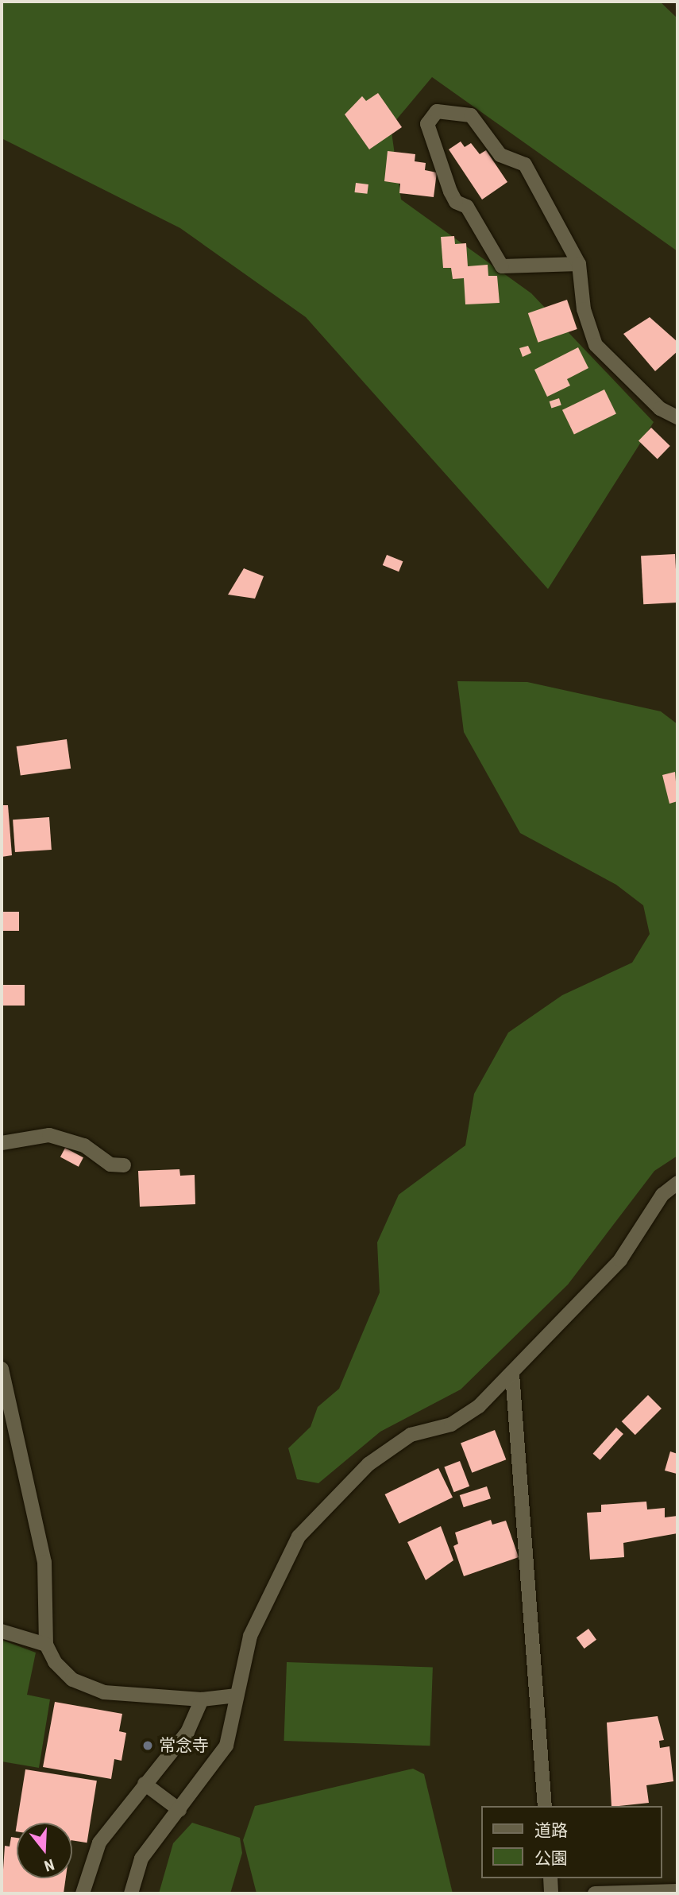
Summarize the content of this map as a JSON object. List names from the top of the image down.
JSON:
{
  "places": ["常念寺"],
  "legend": ["道路", "公園"],
  "north": "bottom"
}
